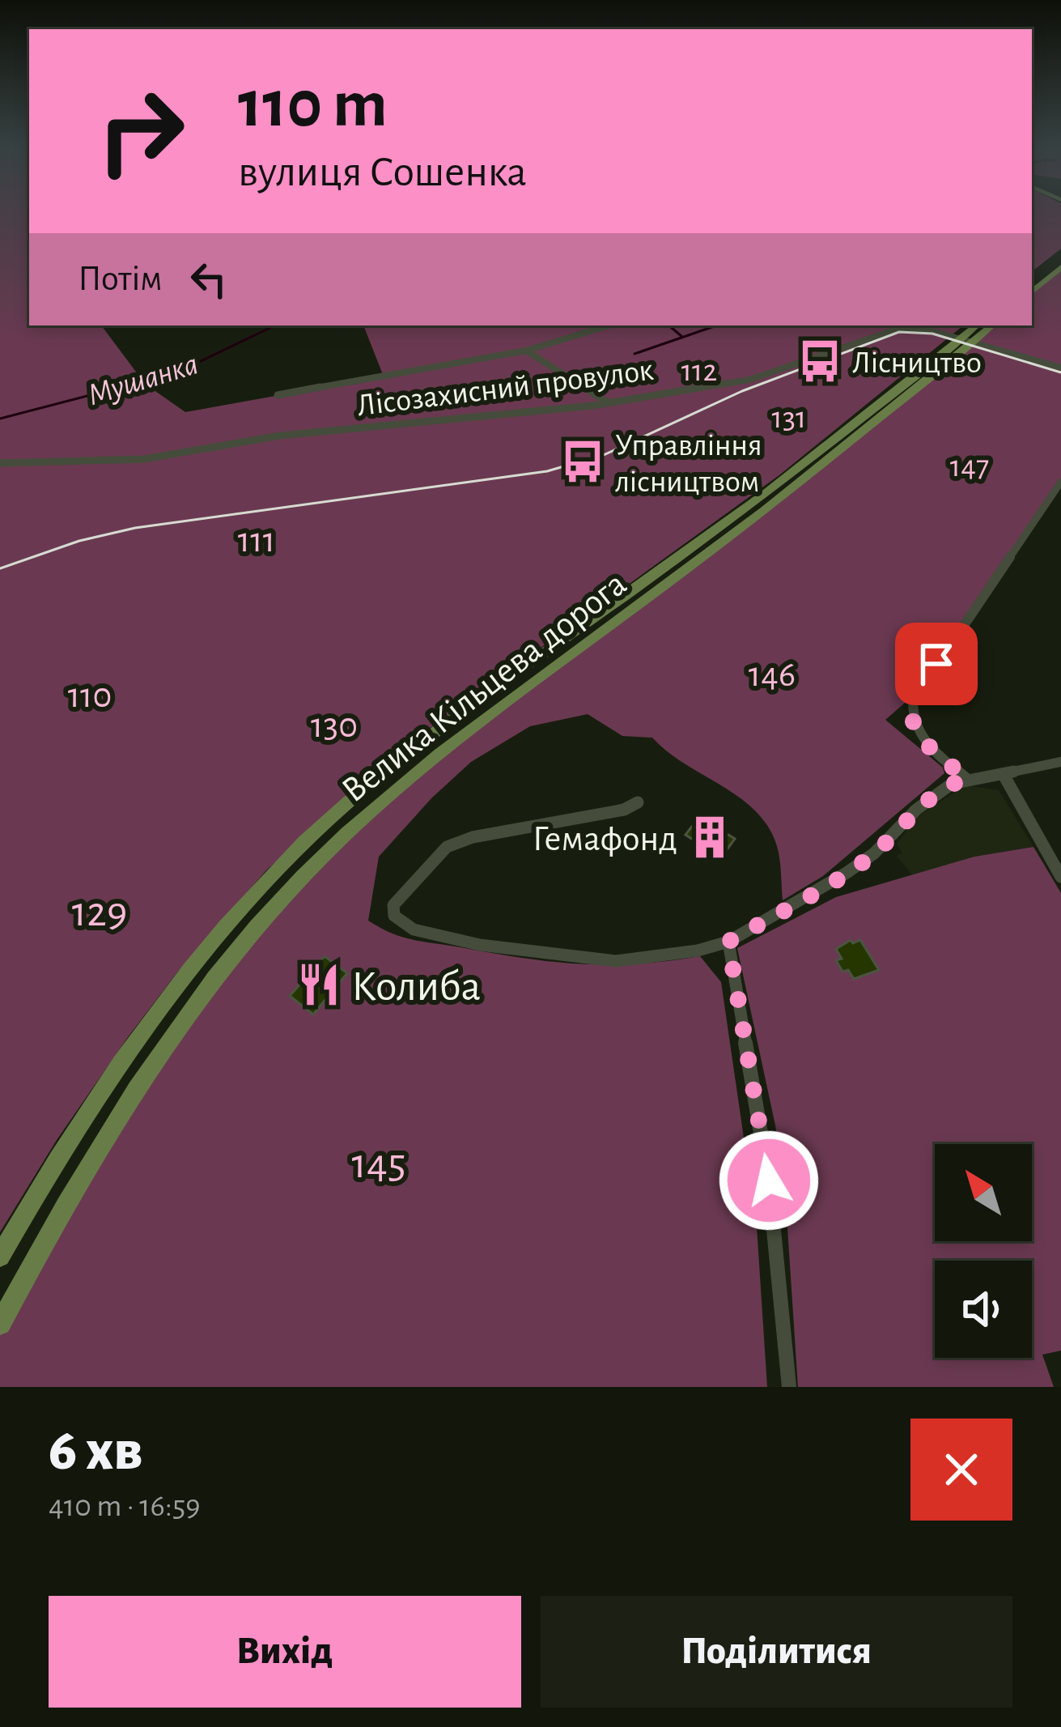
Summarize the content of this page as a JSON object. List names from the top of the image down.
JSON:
{
  "streets": {
    "main road": ["Велика Кільцева дорога"],
    "street": ["Лісозахисний провулок"]
  },
  "water": ["Мушанка"],
  "parks": [
    "112",
    "131",
    "147",
    "111",
    "146",
    "110",
    "130",
    "129",
    "145"
  ],
  "places": {
    "bus stop": ["Лісництво", "Управління лісництвом"],
    "building": ["Гемафонд"],
    "restaurant": ["Колиба"]
  },
  "north": "top left",
  "page": {
    "turn": ["110 m", "вулиця Сошенка"],
    "then": "Потім",
    "heading": ["6 хв", "410 m · 16:59"],
    "buttons": ["Вихід", "Поділитися"]
  }
}
